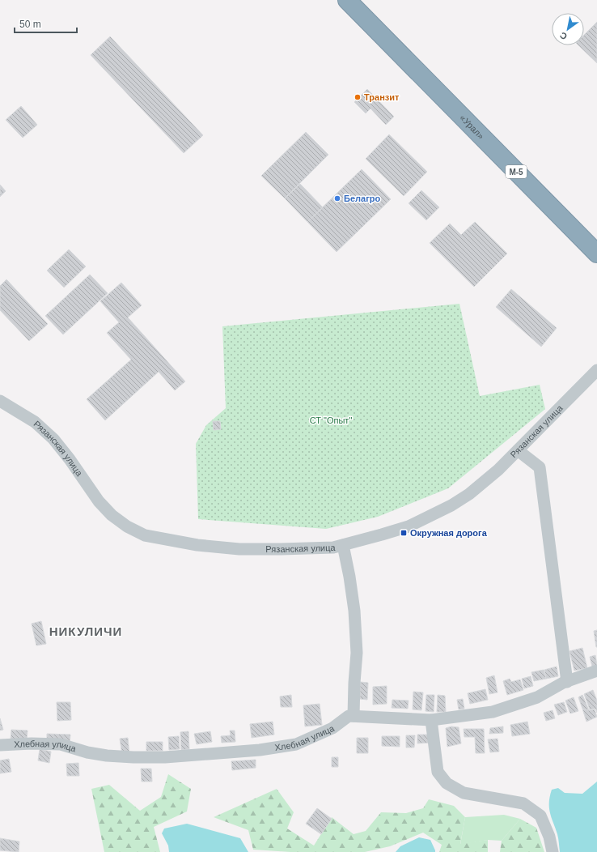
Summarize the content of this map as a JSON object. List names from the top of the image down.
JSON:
{
  "streets": {
    "highway": ["«Урал»", "М-5"],
    "street": ["Рязанская улица", "Хлебная улица"]
  },
  "districts": ["НИКУЛИЧИ"],
  "parks": ["СТ \"Опыт\""],
  "places": {
    "other": ["Транзит", "Белагро"],
    "transit": ["Окружная дорога"]
  },
  "scale_bar": "50 m",
  "north": "bottom left"
}
